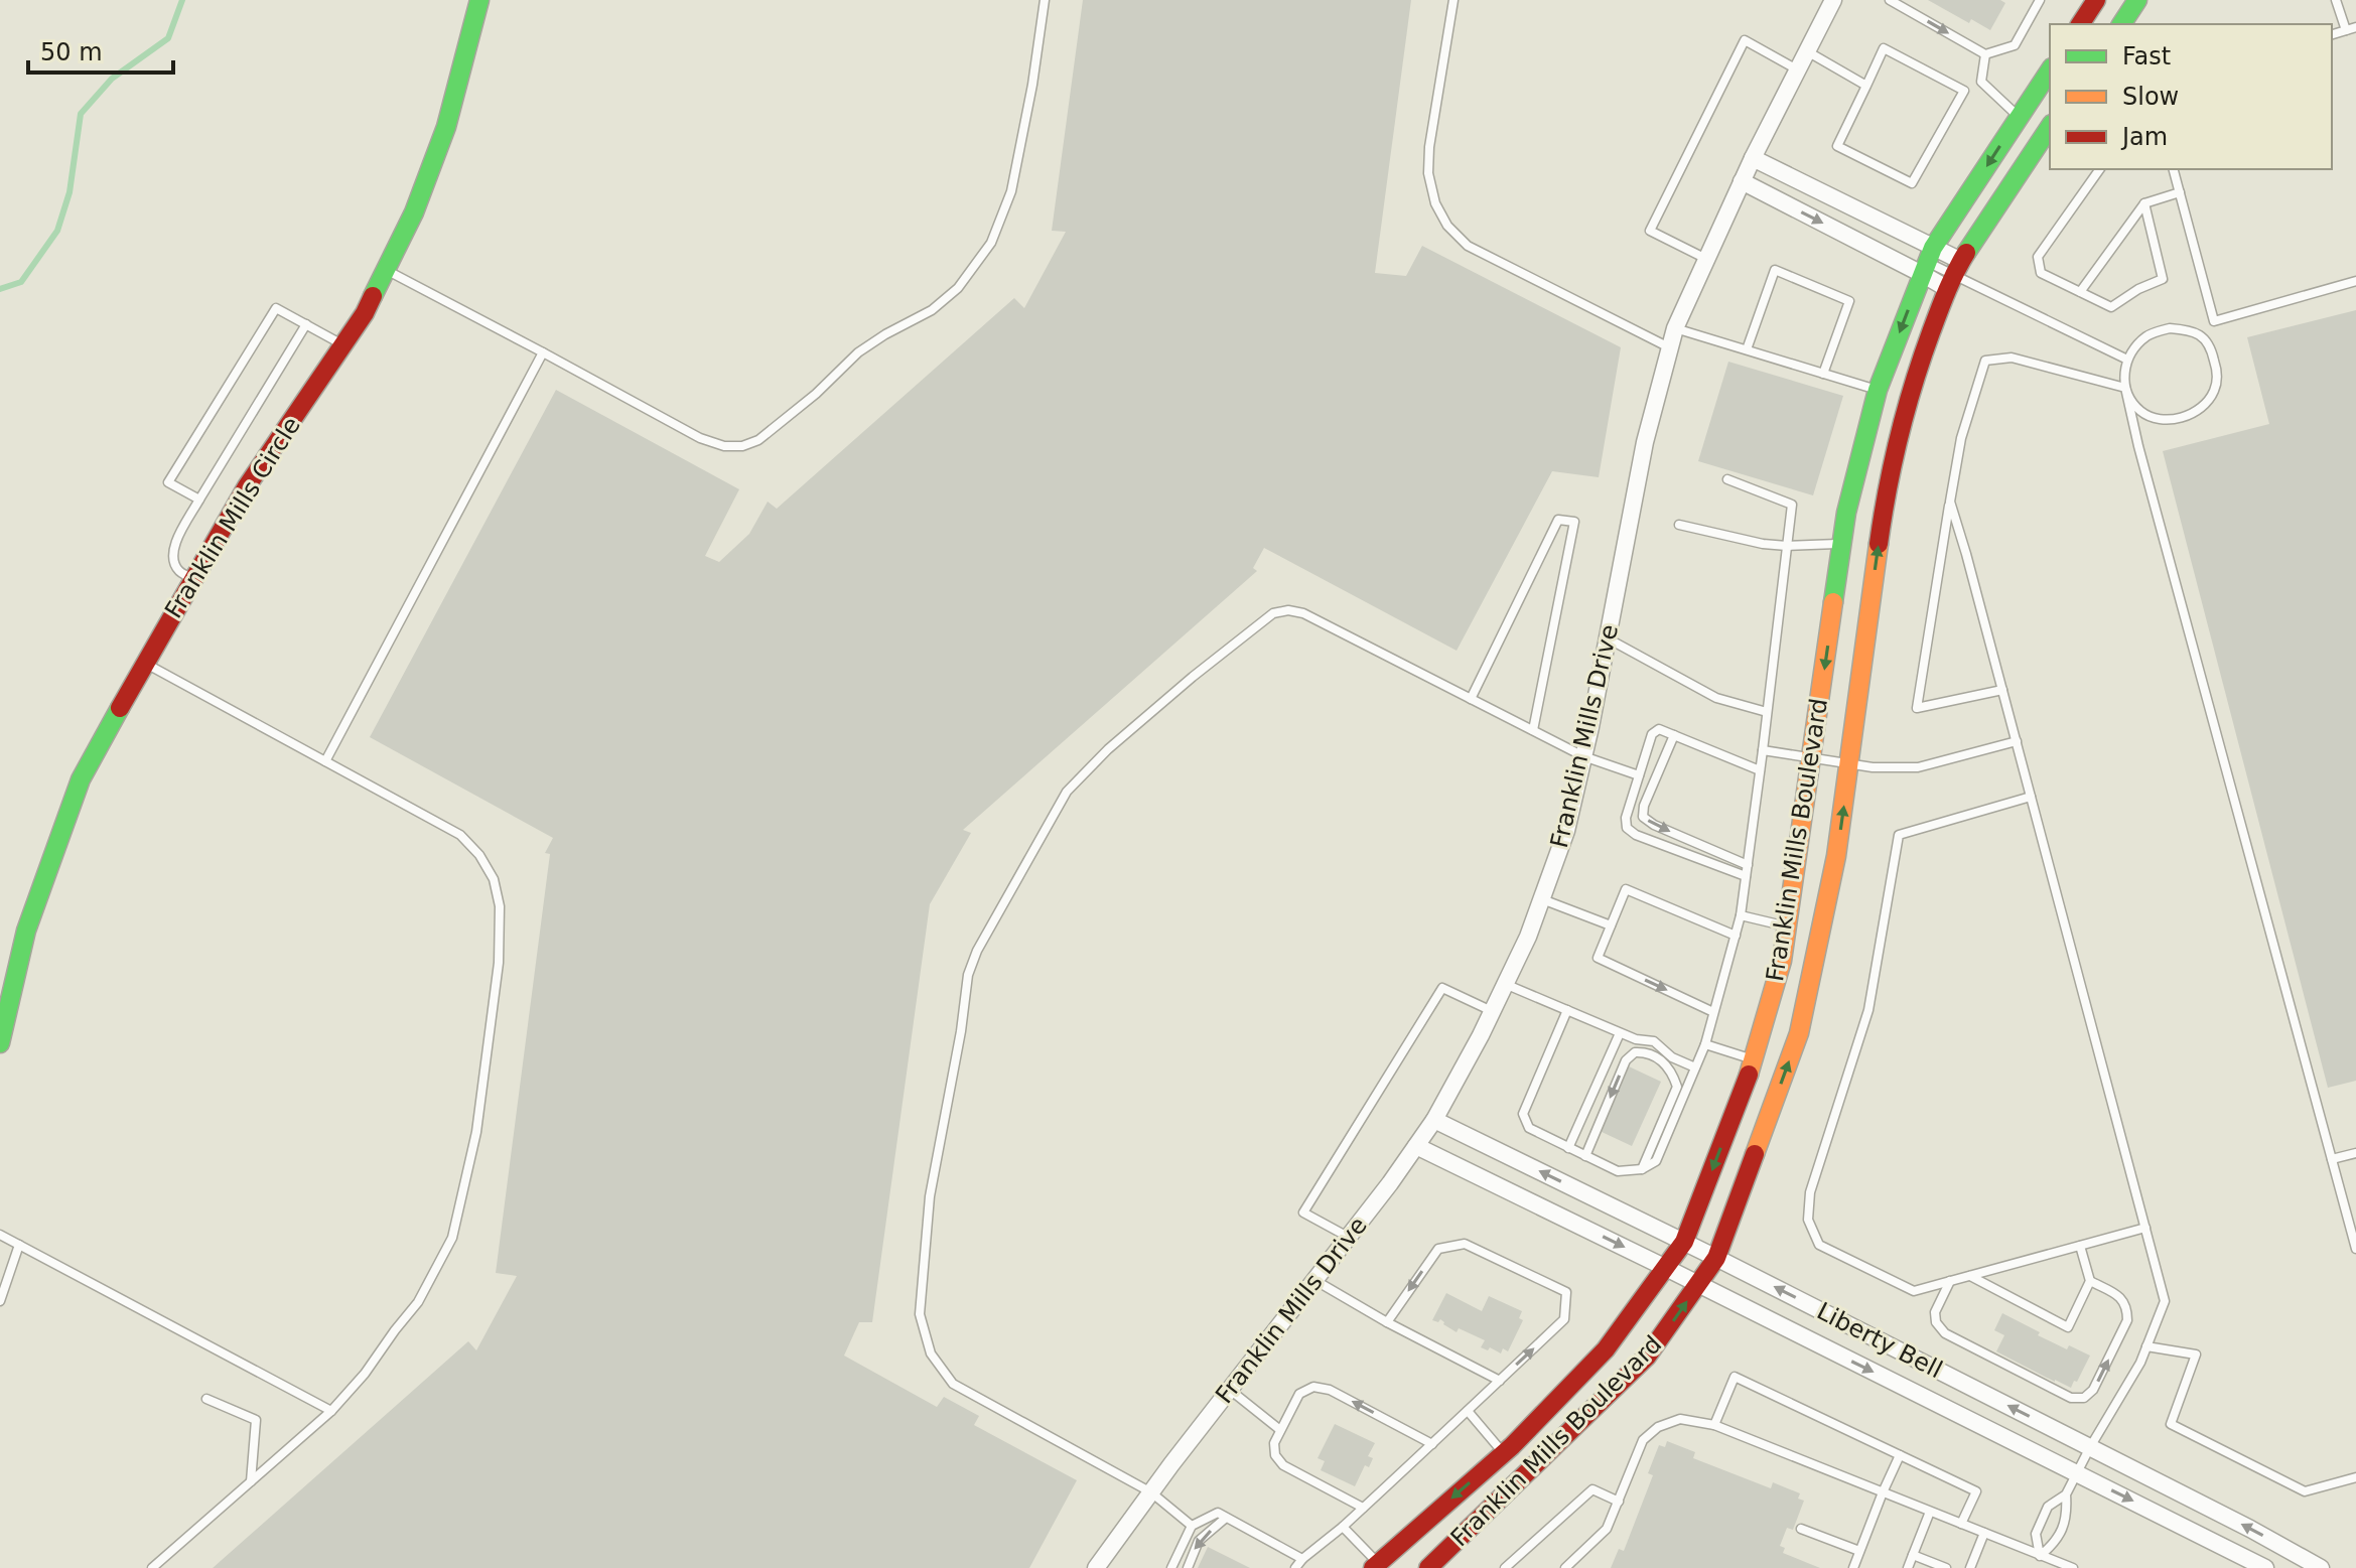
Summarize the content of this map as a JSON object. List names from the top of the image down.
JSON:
{
  "streets": {
    "street": [
      "Franklin Mills Circle",
      "Franklin Mills Drive",
      "Franklin Mills Boulevard",
      "Liberty Bell"
    ]
  },
  "crossings": [
    ["Franklin Mills Drive", "Liberty Bell"],
    ["Franklin Mills Boulevard", "Liberty Bell"]
  ],
  "legend": ["Fast", "Slow", "Jam"],
  "scale_bar": "50 m"
}
